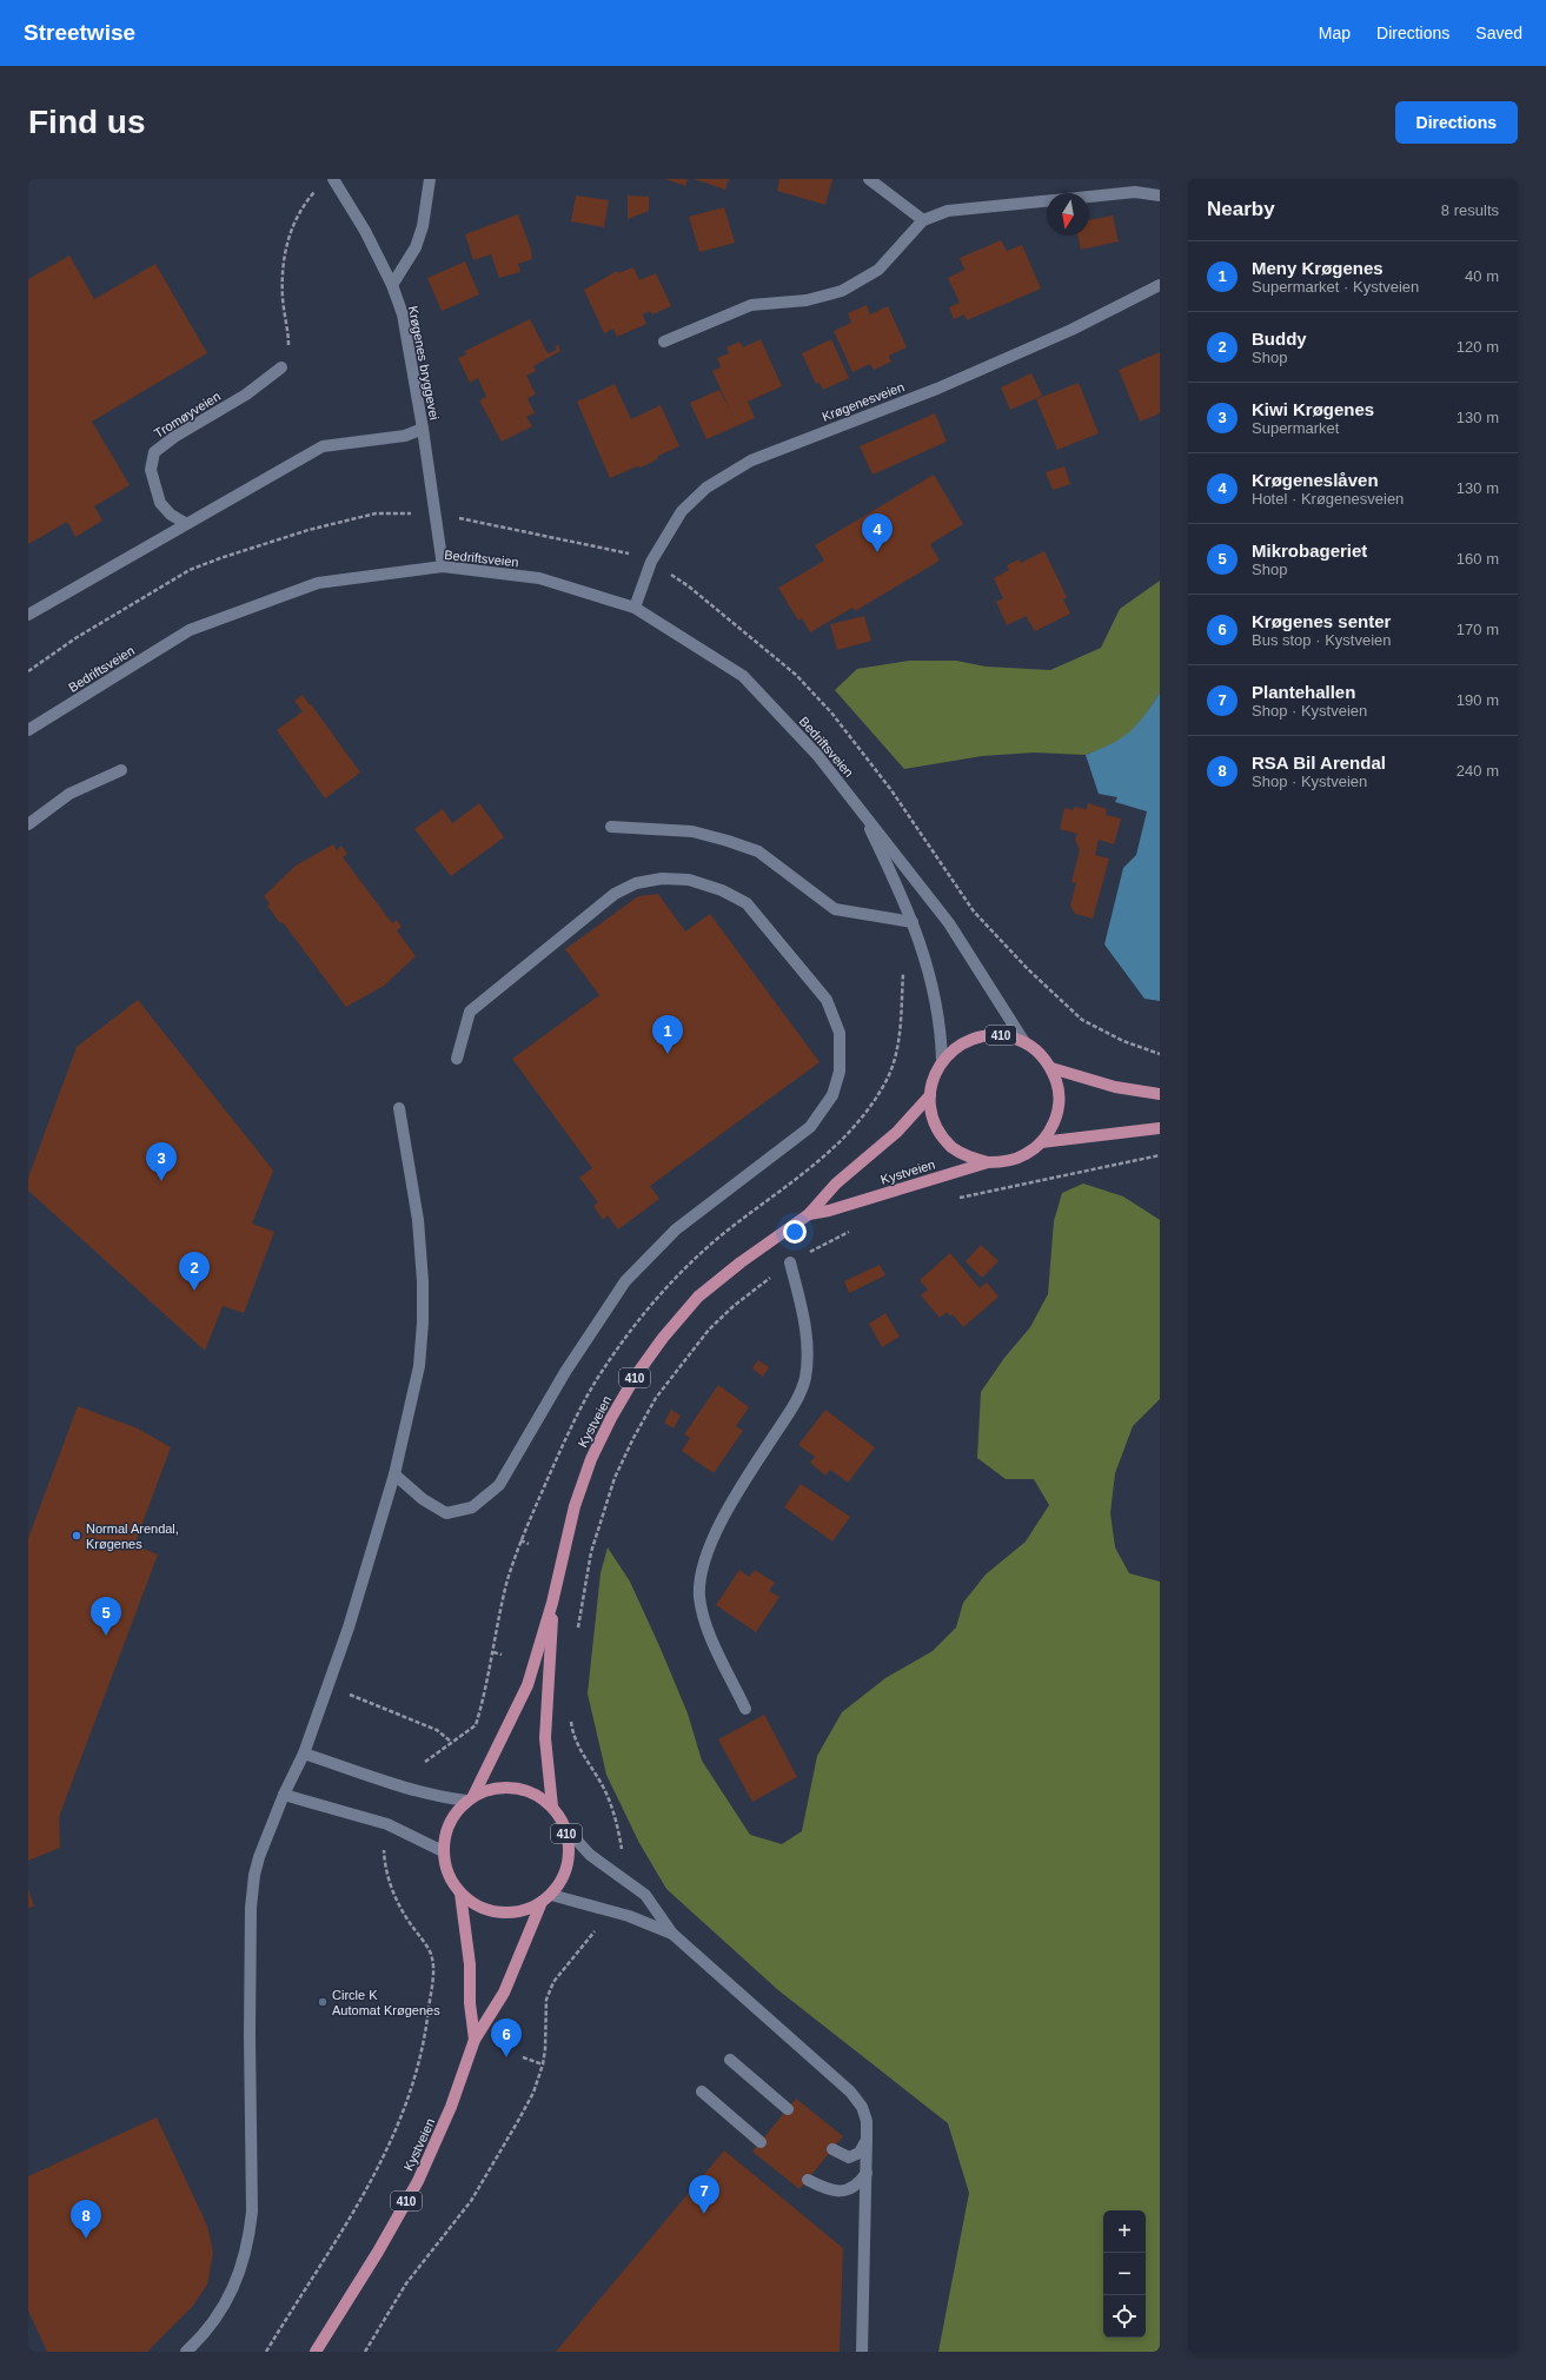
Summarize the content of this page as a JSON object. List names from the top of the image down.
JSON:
{
  "streets": {
    "main road": ["410", "Kystveien"],
    "street": [
      "Krøgenes bryggevei",
      "Krøgenesveien",
      "Tromøyveien",
      "Bedriftsveien"
    ]
  },
  "crossings": [
    ["Krøgenes bryggevei", "Bedriftsveien"],
    ["Krøgenesveien", "Bedriftsveien"],
    ["Bedriftsveien", "410"],
    ["Bedriftsveien", "Kystveien"],
    ["410", "Kystveien"]
  ],
  "places": ["Normal Arendal, Krøgenes", "Circle K Automat Krøgenes"],
  "north": "bottom",
  "page": {
    "header": "Streetwise",
    "nav": ["Map", "Directions", "Saved"],
    "buttons": "Directions",
    "title": "Find us",
    "heading": ["Nearby", "8 results"],
    "list": [
      {
        "mark": "1",
        "name": "Meny Krøgenes",
        "note": "Supermarket · Kystveien",
        "value": "40 m"
      },
      {
        "mark": "2",
        "name": "Buddy",
        "note": "Shop",
        "value": "120 m"
      },
      {
        "mark": "3",
        "name": "Kiwi Krøgenes",
        "note": "Supermarket",
        "value": "130 m"
      },
      {
        "mark": "4",
        "name": "Krøgeneslåven",
        "note": "Hotel · Krøgenesveien",
        "value": "130 m"
      },
      {
        "mark": "5",
        "name": "Mikrobageriet",
        "note": "Shop",
        "value": "160 m"
      },
      {
        "mark": "6",
        "name": "Krøgenes senter",
        "note": "Bus stop · Kystveien",
        "value": "170 m"
      },
      {
        "mark": "7",
        "name": "Plantehallen",
        "note": "Shop · Kystveien",
        "value": "190 m"
      },
      {
        "mark": "8",
        "name": "RSA Bil Arendal",
        "note": "Shop · Kystveien",
        "value": "240 m"
      }
    ],
    "pins": [
      "4",
      "1",
      "3",
      "2",
      "5",
      "6",
      "7",
      "8"
    ],
    "map_buttons": ["+", "−"]
  }
}
